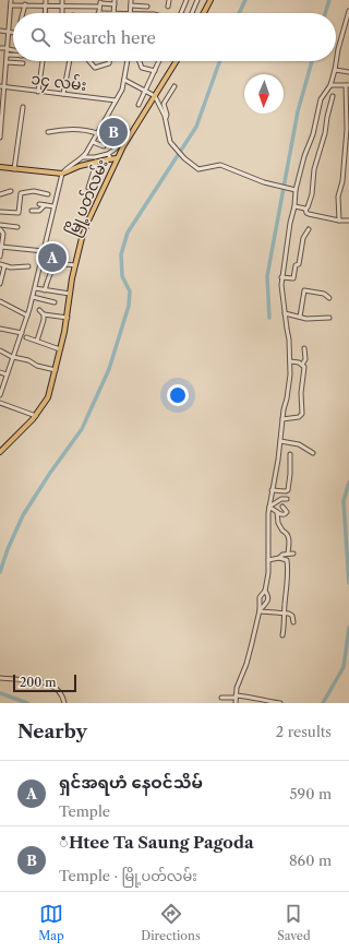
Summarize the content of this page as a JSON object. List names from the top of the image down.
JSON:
{
  "streets": {
    "main road": ["မြို့ပတ်လမ်း"],
    "street": ["၁၄ လမ်း"]
  },
  "scale_bar": "200 m",
  "north": "bottom",
  "page": {
    "search": "Search here",
    "pins": ["B", "A"],
    "scale": "200 m",
    "heading": ["Nearby", "2 results"],
    "list": [
      {
        "mark": "A",
        "name": "ရှင်အရဟံ နေဝင်သိမ်",
        "note": "Temple",
        "value": "590 m"
      },
      {
        "mark": "B",
        "name": "ံHtee Ta Saung Pagoda",
        "note": "Temple · မြို့ပတ်လမ်း",
        "value": "860 m"
      }
    ],
    "nav": ["Map", "Directions", "Saved"]
  }
}
